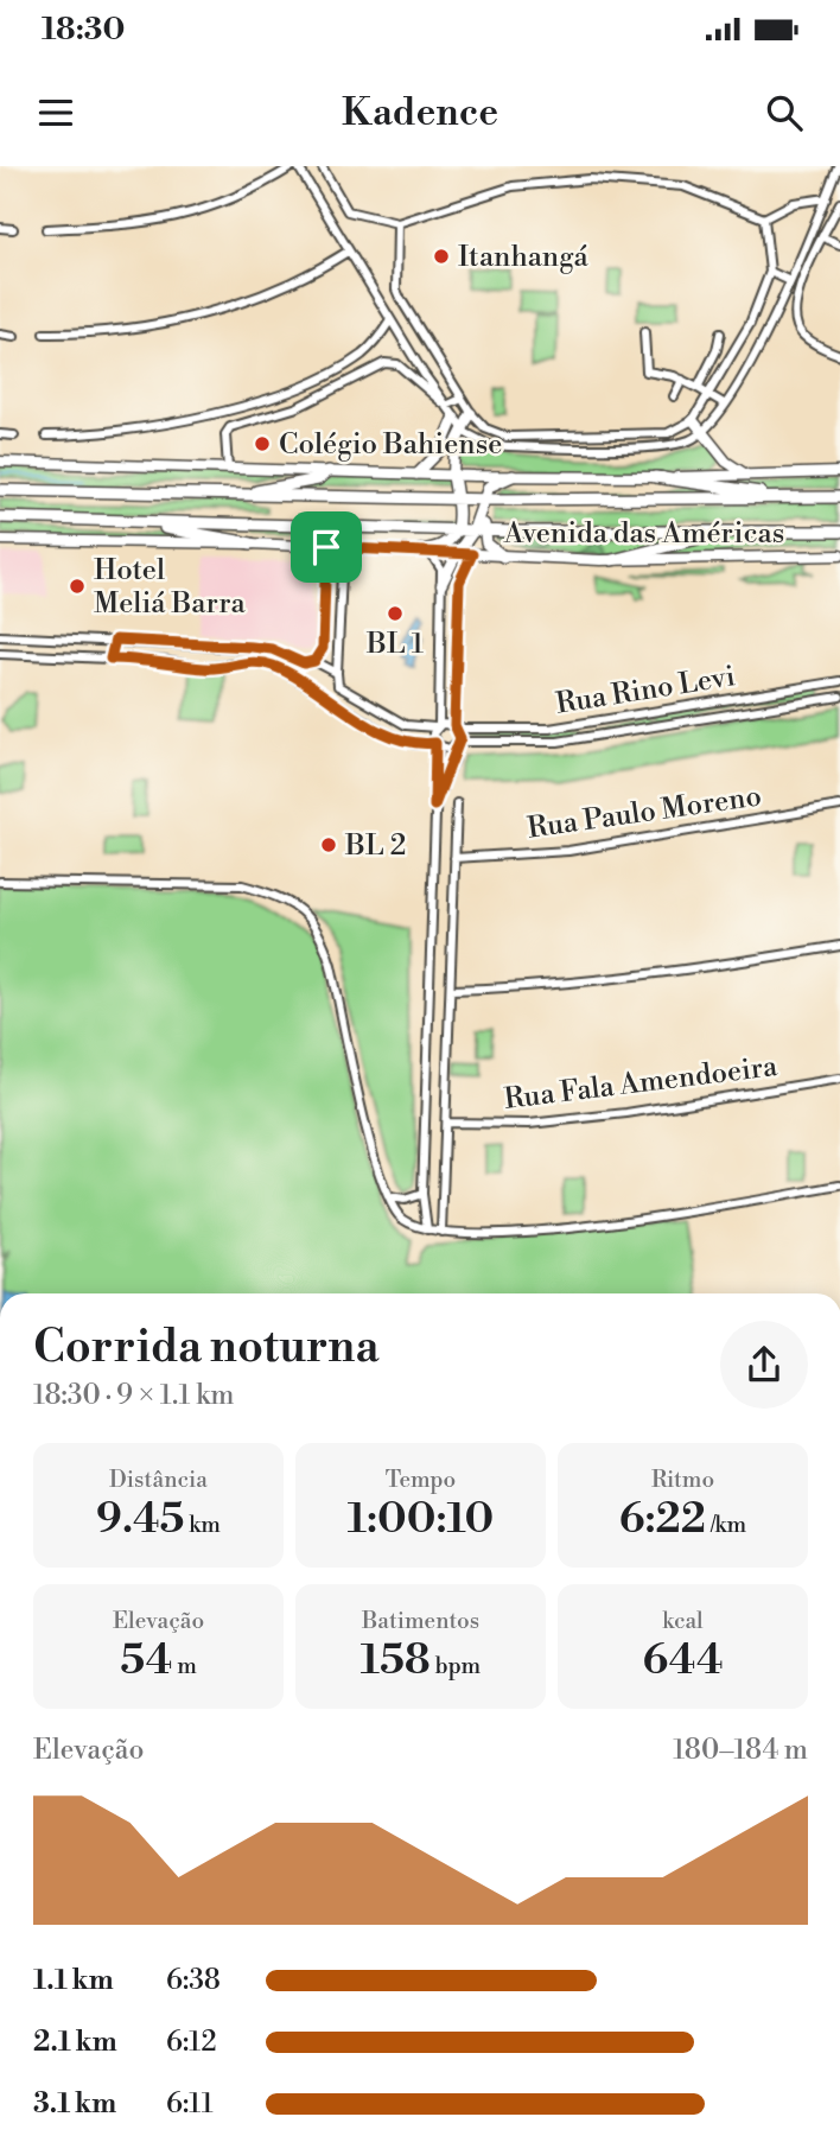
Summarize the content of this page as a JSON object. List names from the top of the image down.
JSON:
{
  "streets": {
    "highway": ["Avenida das Américas"],
    "street": ["Rua Rino Levi", "Rua Paulo Moreno", "Rua Fala Amendoeira"]
  },
  "places": [
    "Itanhangá",
    "Colégio Bahiense",
    "Hotel Meliá Barra",
    "BL 1",
    "BL 2"
  ],
  "page": {
    "status": "18:30",
    "header": "Kadence",
    "heading": ["Corrida noturna", "18:30 · 9 × 1.1 km"],
    "stats": [
      ["Distância", "9.45 km"],
      ["Tempo", "1:00:10"],
      ["Ritmo", "6:22 /km"],
      ["Elevação", "54 m"],
      ["Batimentos", "158 bpm"],
      ["kcal", "644"]
    ],
    "chart": ["Elevação", "180–184 m"],
    "list": [
      {
        "name": "1.1 km",
        "note": "6:38"
      },
      {
        "name": "2.1 km",
        "note": "6:12"
      },
      {
        "name": "3.1 km",
        "note": "6:11"
      }
    ]
  }
}
